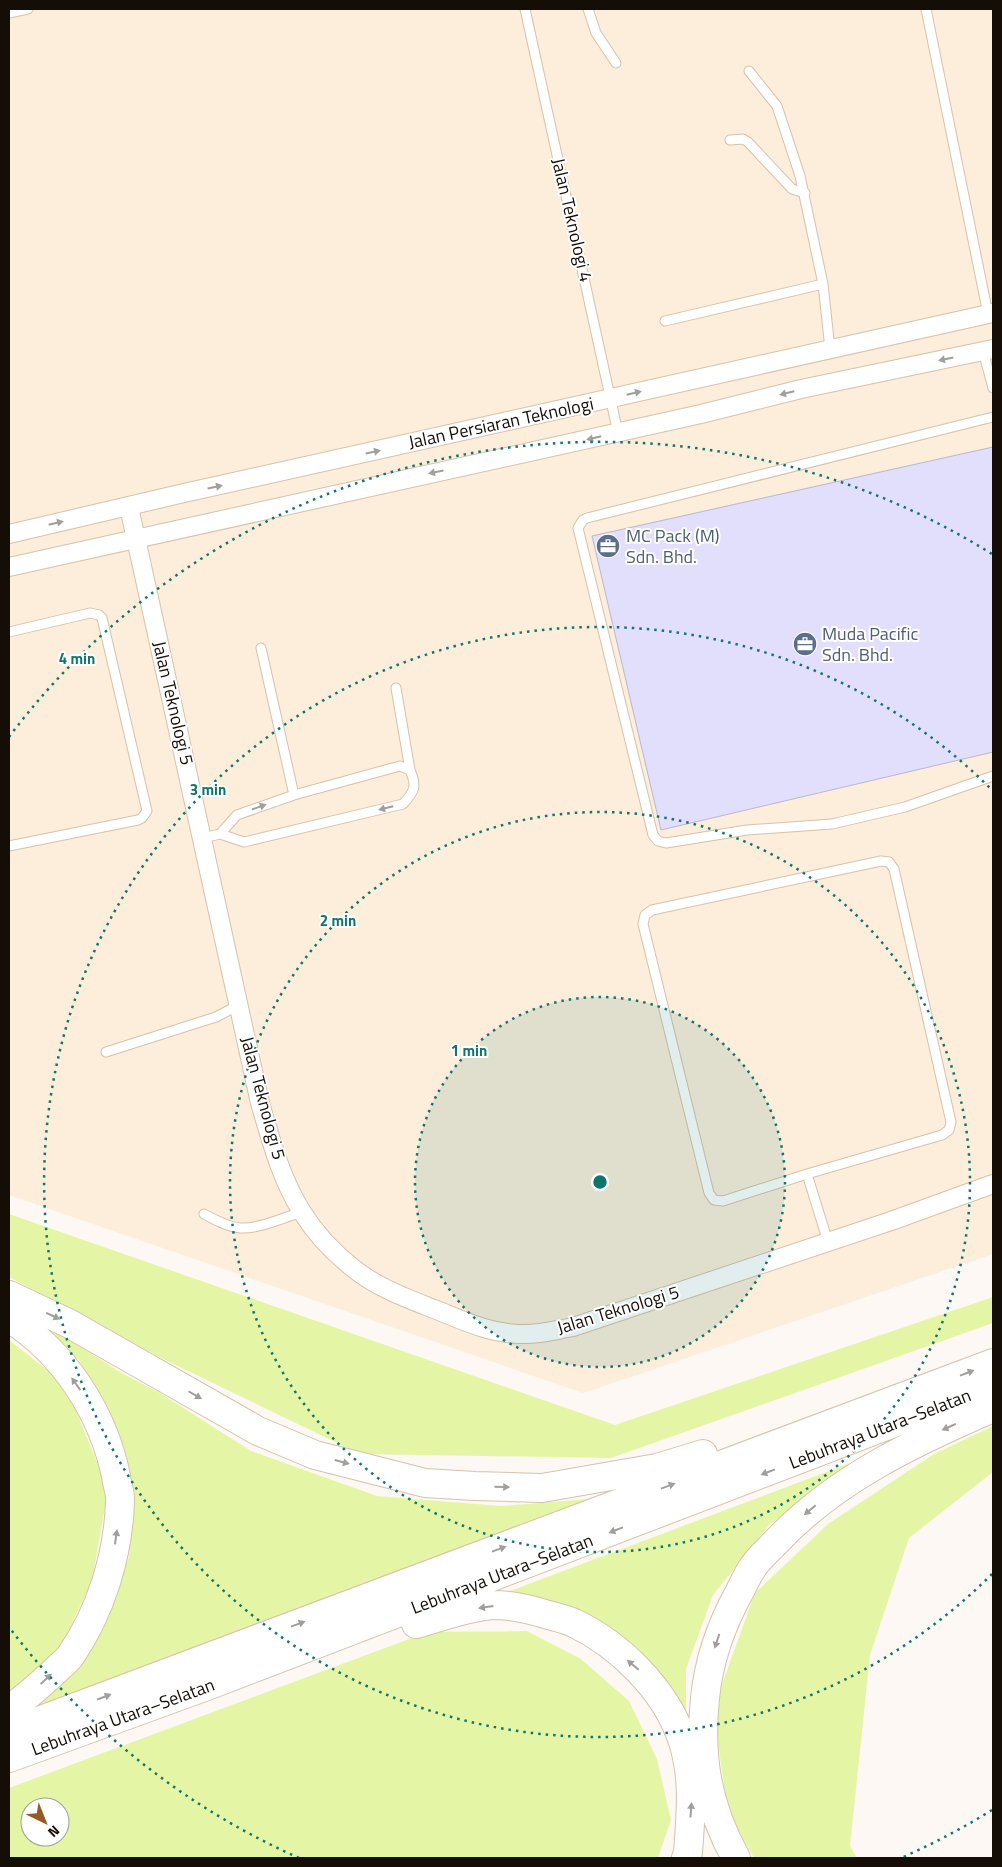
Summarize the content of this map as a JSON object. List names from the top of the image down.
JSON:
{
  "streets": {
    "highway": ["Lebuhraya Utara–Selatan"],
    "street": ["Jalan Persiaran Teknologi", "Jalan Teknologi 5"],
    "lane": ["Jalan Teknologi 4"]
  },
  "crossings": [
    ["Jalan Teknologi 4", "Jalan Persiaran Teknologi"],
    ["Jalan Persiaran Teknologi", "Jalan Teknologi 5"]
  ],
  "places": {
    "office": ["MC Pack (M) Sdn. Bhd.", "Muda Pacific Sdn. Bhd."]
  },
  "north": "bottom right",
  "rings": [
    "4 min",
    "3 min",
    "2 min",
    "1 min"
  ]
}
